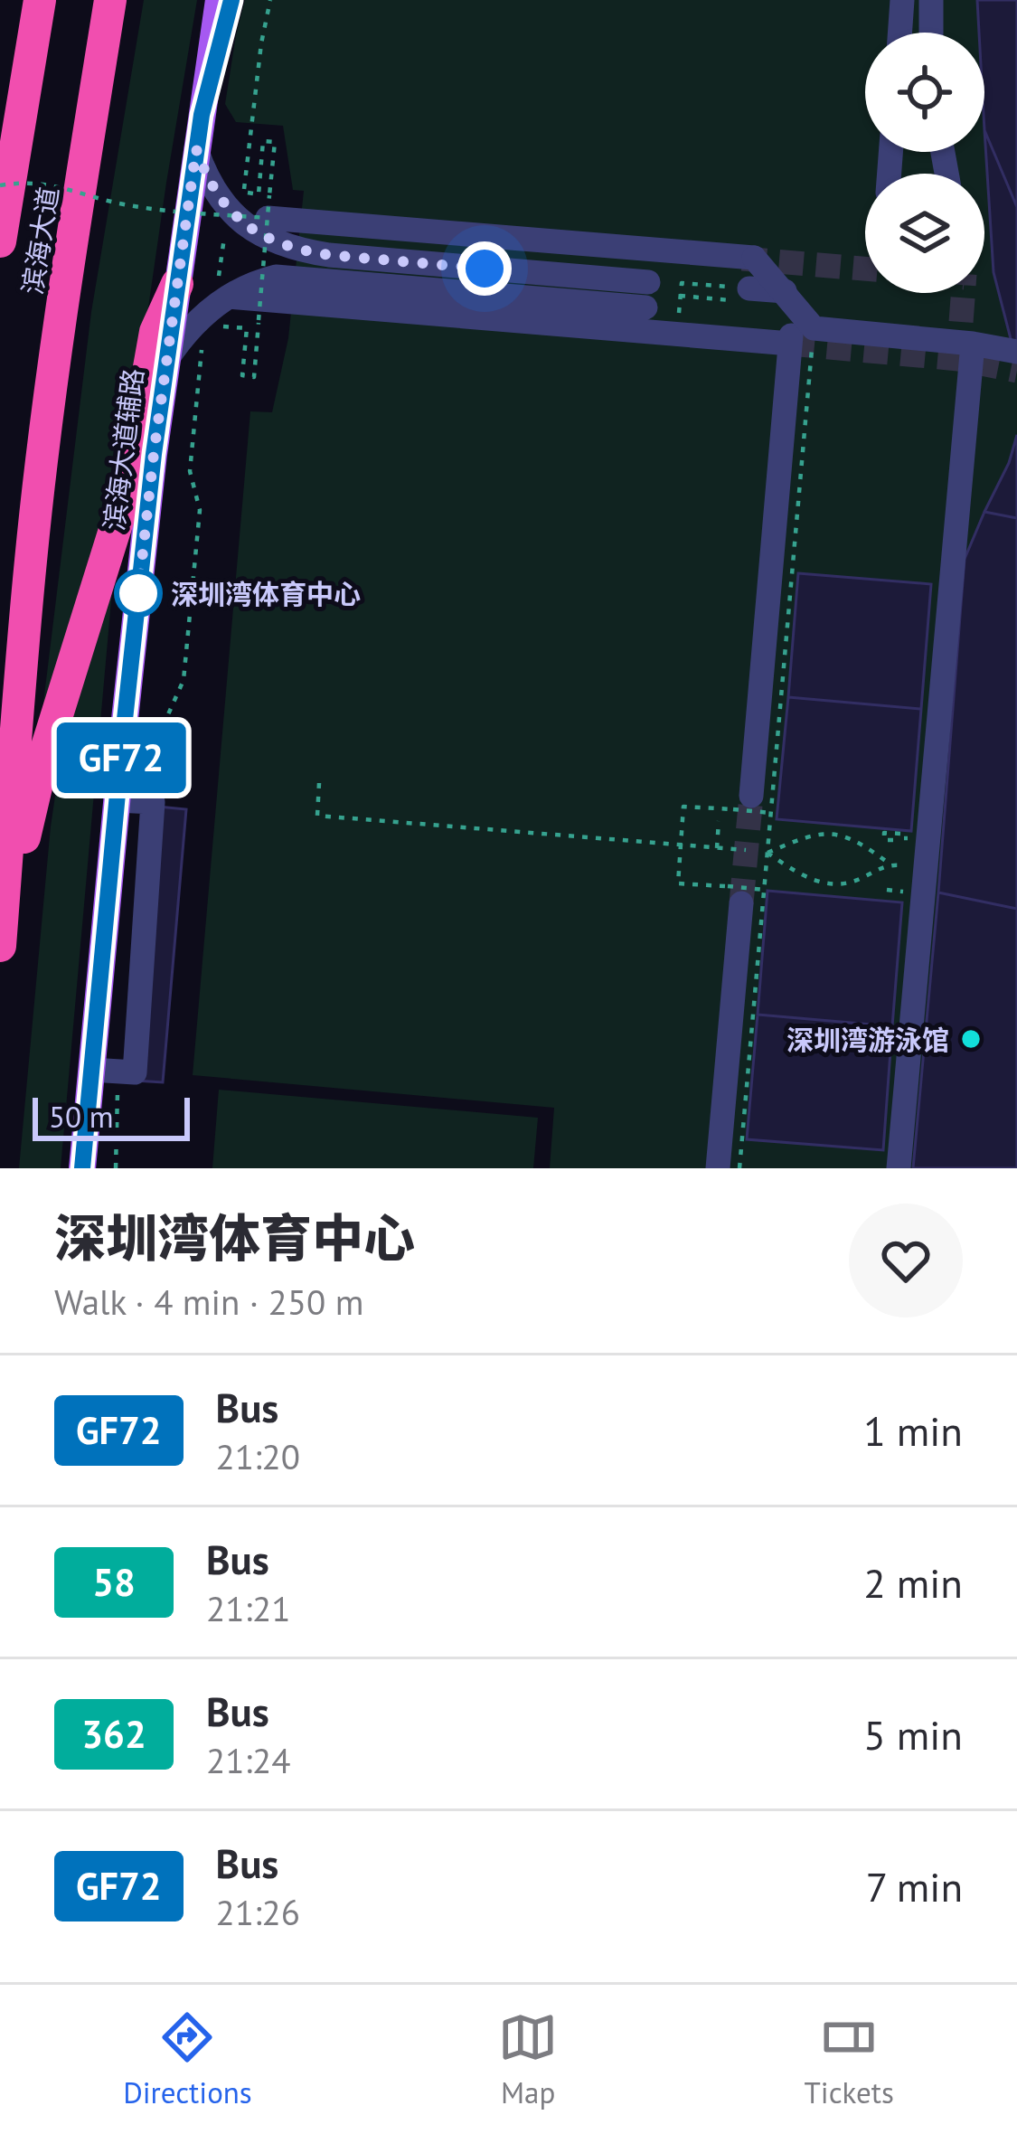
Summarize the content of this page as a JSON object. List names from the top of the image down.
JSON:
{
  "streets": {
    "highway": ["滨海大道"],
    "main road": ["滨海大道辅路"]
  },
  "places": ["深圳湾体育中心", "深圳湾游泳馆"],
  "lines": ["bus line GF72"],
  "scale_bar": "50 m",
  "page": {
    "on_map": "GF72",
    "scale": "50 m",
    "heading": ["深圳湾体育中心", "Walk · 4 min · 250 m"],
    "list": [
      {
        "mark": "GF72",
        "name": "Bus",
        "note": "21:20",
        "value": "1 min"
      },
      {
        "mark": "58",
        "name": "Bus",
        "note": "21:21",
        "value": "2 min"
      },
      {
        "mark": "362",
        "name": "Bus",
        "note": "21:24",
        "value": "5 min"
      },
      {
        "mark": "GF72",
        "name": "Bus",
        "note": "21:26",
        "value": "7 min"
      }
    ],
    "tabs": ["Directions", "Map", "Tickets"]
  }
}
